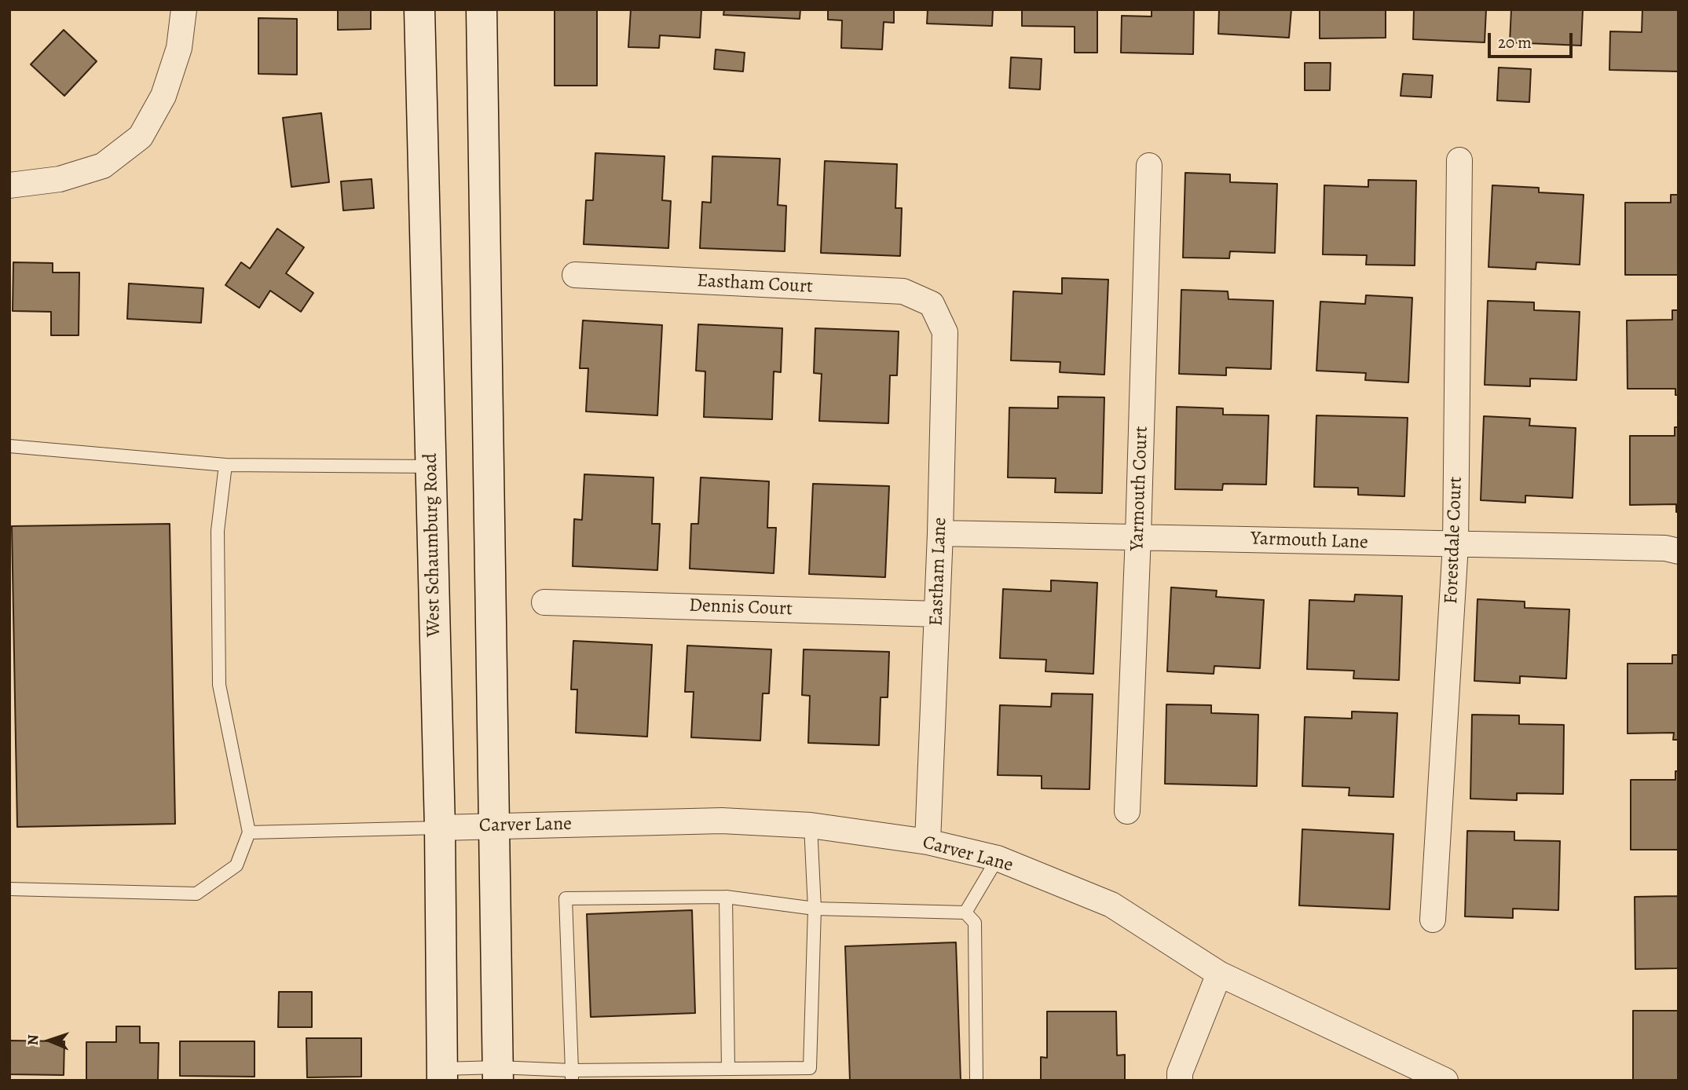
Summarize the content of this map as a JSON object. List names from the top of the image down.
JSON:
{
  "streets": {
    "main road": ["West Schaumburg Road"],
    "street": [
      "Eastham Court",
      "Yarmouth Court",
      "Forestdale Court",
      "Yarmouth Lane",
      "Eastham Lane",
      "Dennis Court",
      "Carver Lane"
    ]
  },
  "crossings": [
    ["Eastham Court", "Eastham Lane"],
    ["Yarmouth Court", "Yarmouth Lane"],
    ["Forestdale Court", "Yarmouth Lane"],
    ["Yarmouth Lane", "Eastham Lane"],
    ["West Schaumburg Road", "Carver Lane"],
    ["Eastham Lane", "Dennis Court"],
    ["Eastham Lane", "Carver Lane"]
  ],
  "scale_bar": "20 m",
  "north": "left"
}
